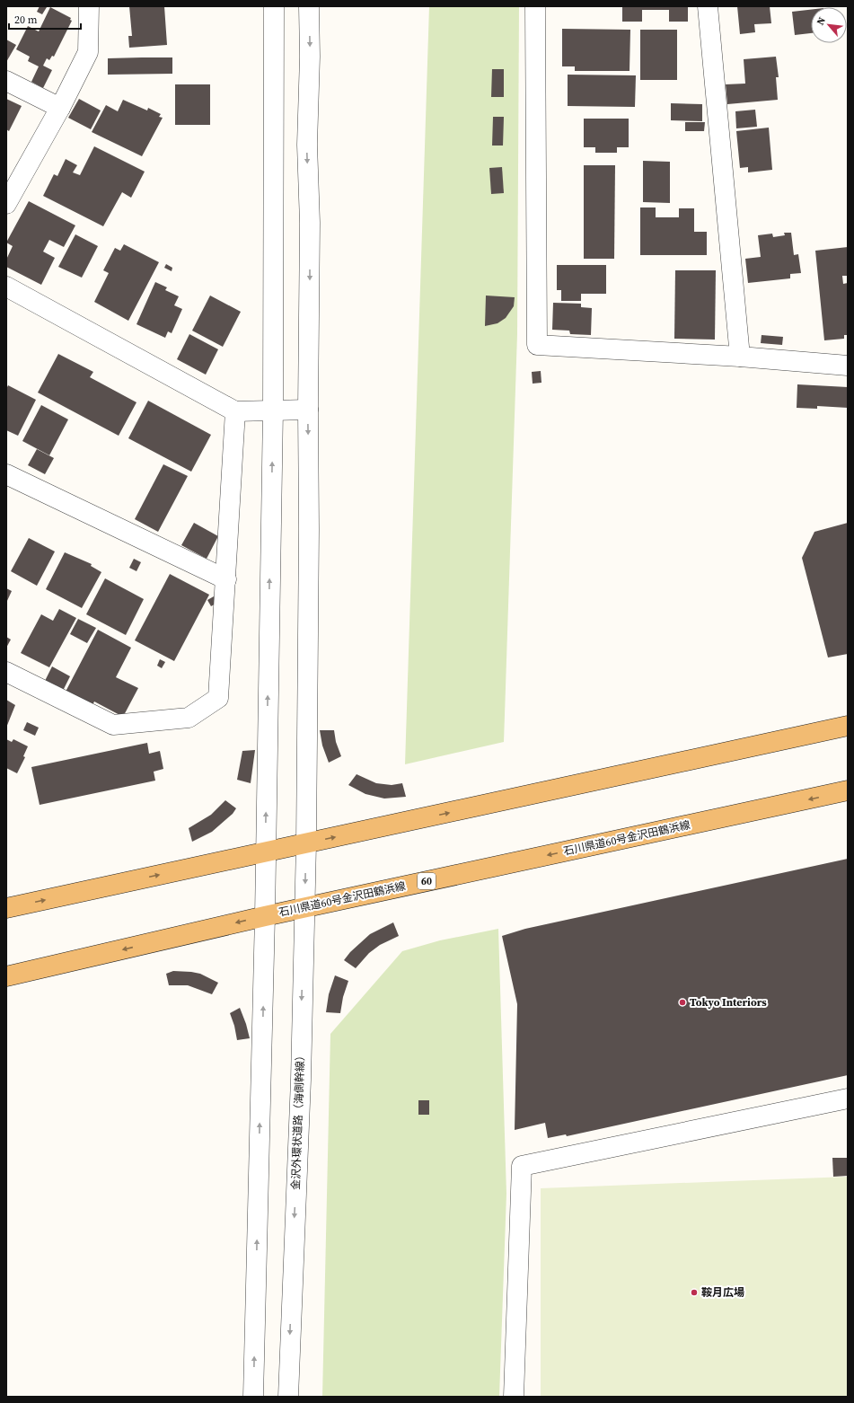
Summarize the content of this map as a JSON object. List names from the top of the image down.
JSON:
{
  "streets": {
    "main road": ["石川県道60号金沢田鶴浜線", "60"],
    "street": ["金沢外環状道路（海側幹線）"]
  },
  "crossings": [
    ["石川県道60号金沢田鶴浜線", "金沢外環状道路（海側幹線）"]
  ],
  "places": ["Tokyo Interiors", "鞍月広場"],
  "scale_bar": "20 m",
  "north": "top left"
}
